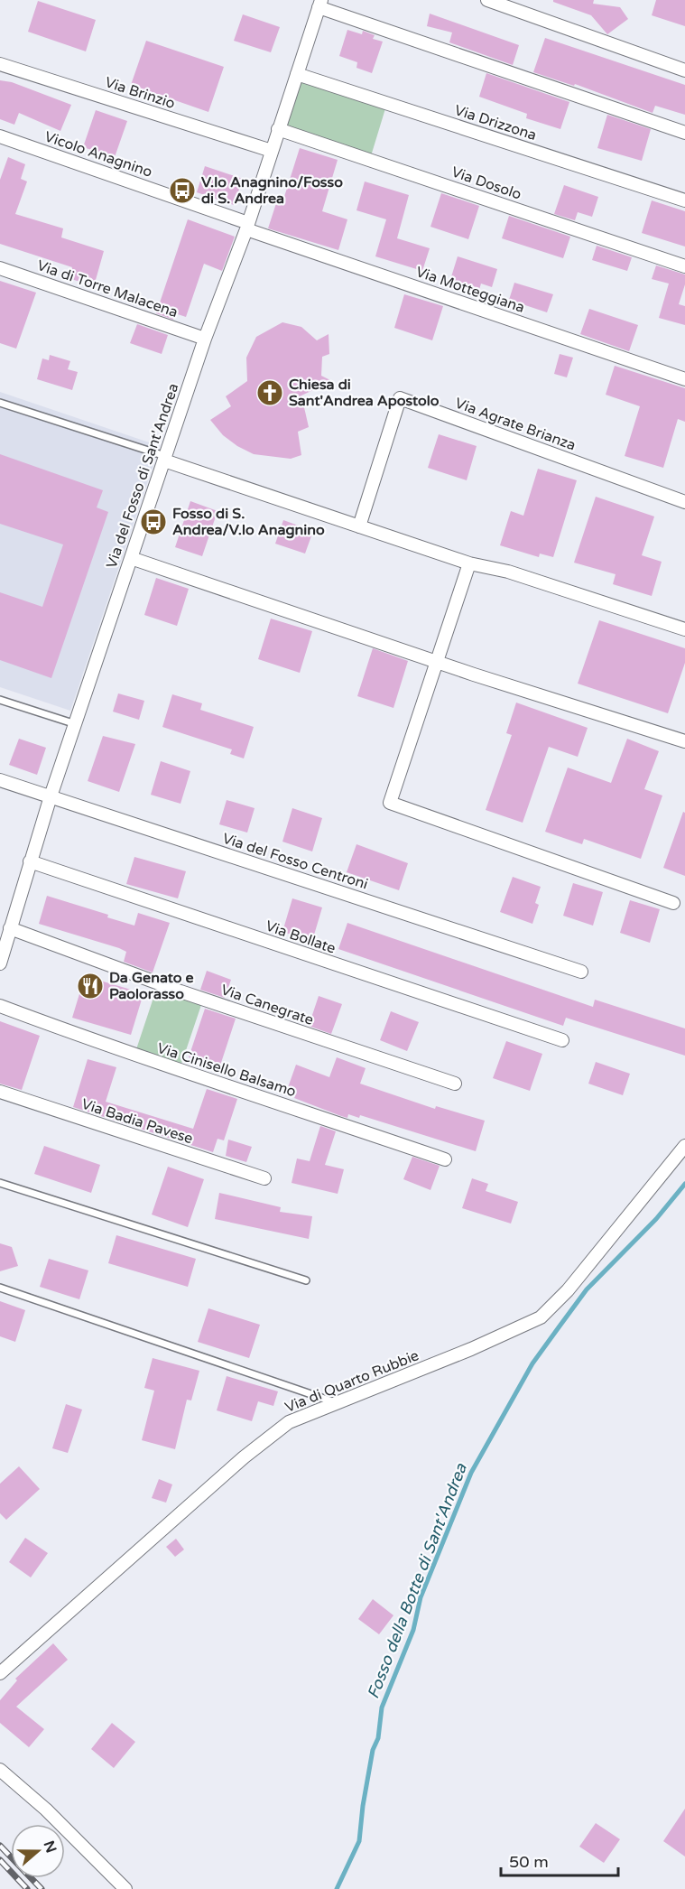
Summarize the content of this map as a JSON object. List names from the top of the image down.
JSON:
{
  "streets": {
    "street": [
      "Via Brinzio",
      "Via Drizzona",
      "Vicolo Anagnino",
      "Via Dosolo",
      "Via di Torre Malacena",
      "Via Motteggiana",
      "Via Agrate Brianza",
      "Via del Fosso di Sant'Andrea",
      "Via del Fosso Centroni",
      "Via Bollate",
      "Via Canegrate",
      "Via Cinisello Balsamo",
      "Via Badia Pavese",
      "Via di Quarto Rubbie"
    ]
  },
  "crossings": [
    ["Via Brinzio", "Via del Fosso di Sant'Andrea"],
    ["Via Drizzona", "Via del Fosso di Sant'Andrea"],
    ["Vicolo Anagnino", "Via Motteggiana"],
    ["Vicolo Anagnino", "Via del Fosso di Sant'Andrea"],
    ["Via Dosolo", "Via del Fosso di Sant'Andrea"],
    ["Via di Torre Malacena", "Via del Fosso di Sant'Andrea"],
    ["Via Motteggiana", "Via del Fosso di Sant'Andrea"],
    ["Via del Fosso di Sant'Andrea", "Via del Fosso Centroni"],
    ["Via del Fosso di Sant'Andrea", "Via Bollate"],
    ["Via del Fosso di Sant'Andrea", "Via Canegrate"]
  ],
  "water": ["Fosso della Botte di Sant'Andrea"],
  "places": {
    "bus stop": ["V.lo Anagnino/Fosso di S. Andrea", "Fosso di S. Andrea/V.lo Anagnino"],
    "church": ["Chiesa di Sant'Andrea Apostolo"],
    "restaurant": ["Da Genato e Paolorasso"]
  },
  "scale_bar": "50 m",
  "north": "right"
}
